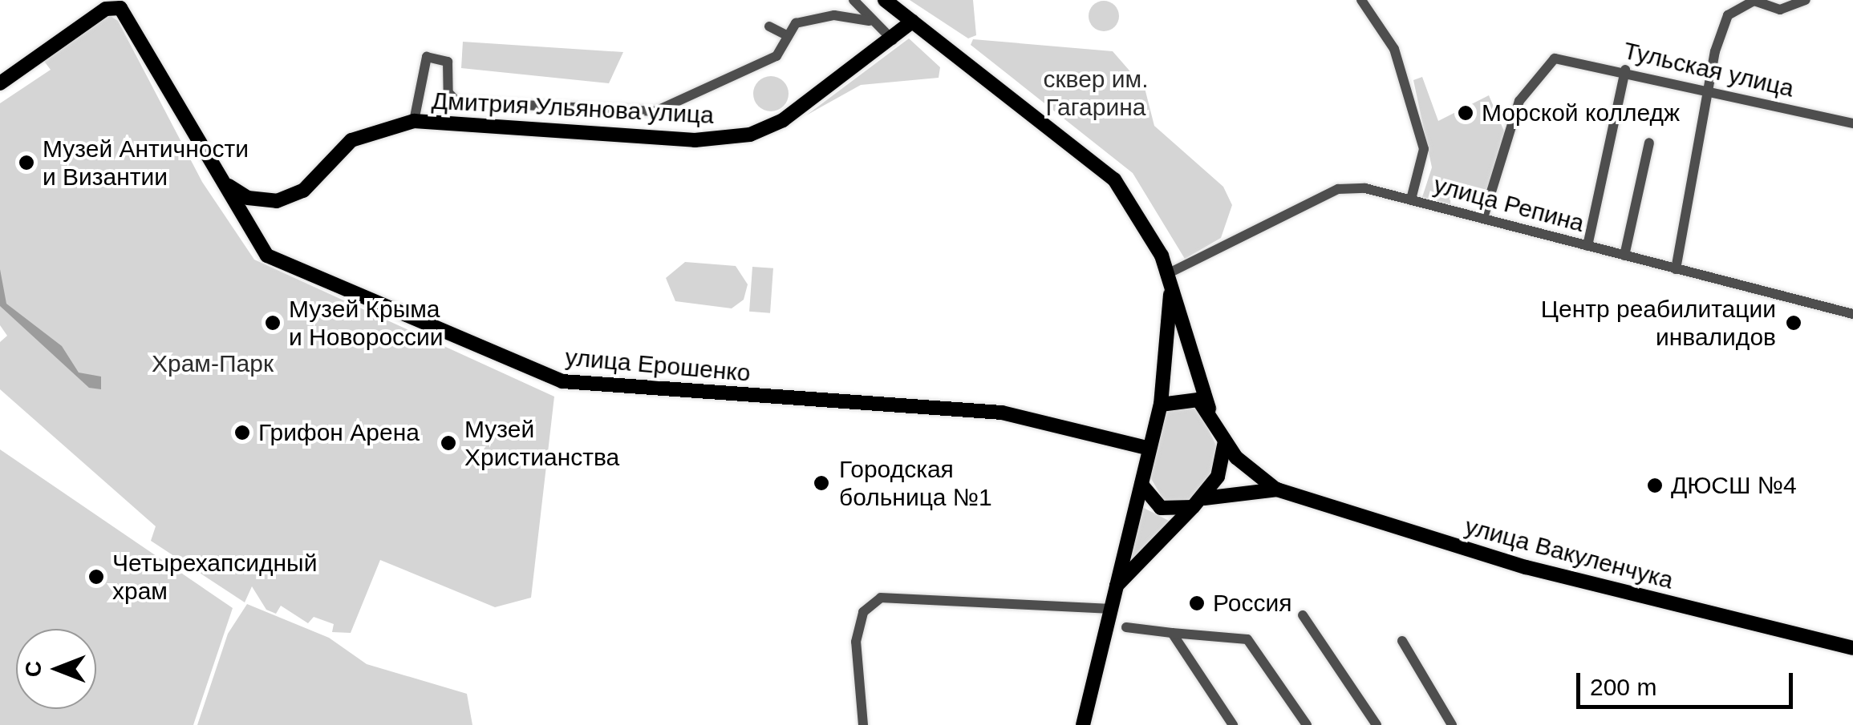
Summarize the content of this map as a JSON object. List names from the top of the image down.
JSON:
{
  "streets": {
    "main road": ["Дмитрия Ульянова улица", "улица Ерошенко", "улица Вакуленчука"],
    "street": ["Тульская улица", "улица Репина"]
  },
  "crossings": [
    ["Тульская улица", "улица Репина"],
    ["Дмитрия Ульянова улица", "улица Ерошенко"]
  ],
  "parks": ["сквер им. Гагарина", "Храм-Парк"],
  "places": [
    "Морской колледж",
    "Музей Античности и Византии",
    "Музей Крыма и Новороссии",
    "Центр реабилитации инвалидов",
    "Грифон Арена",
    "Музей Христианства",
    "Городская больница №1",
    "ДЮСШ №4",
    "Четырехапсидный храм",
    "Россия"
  ],
  "scale_bar": "200 m",
  "north": "left"
}
